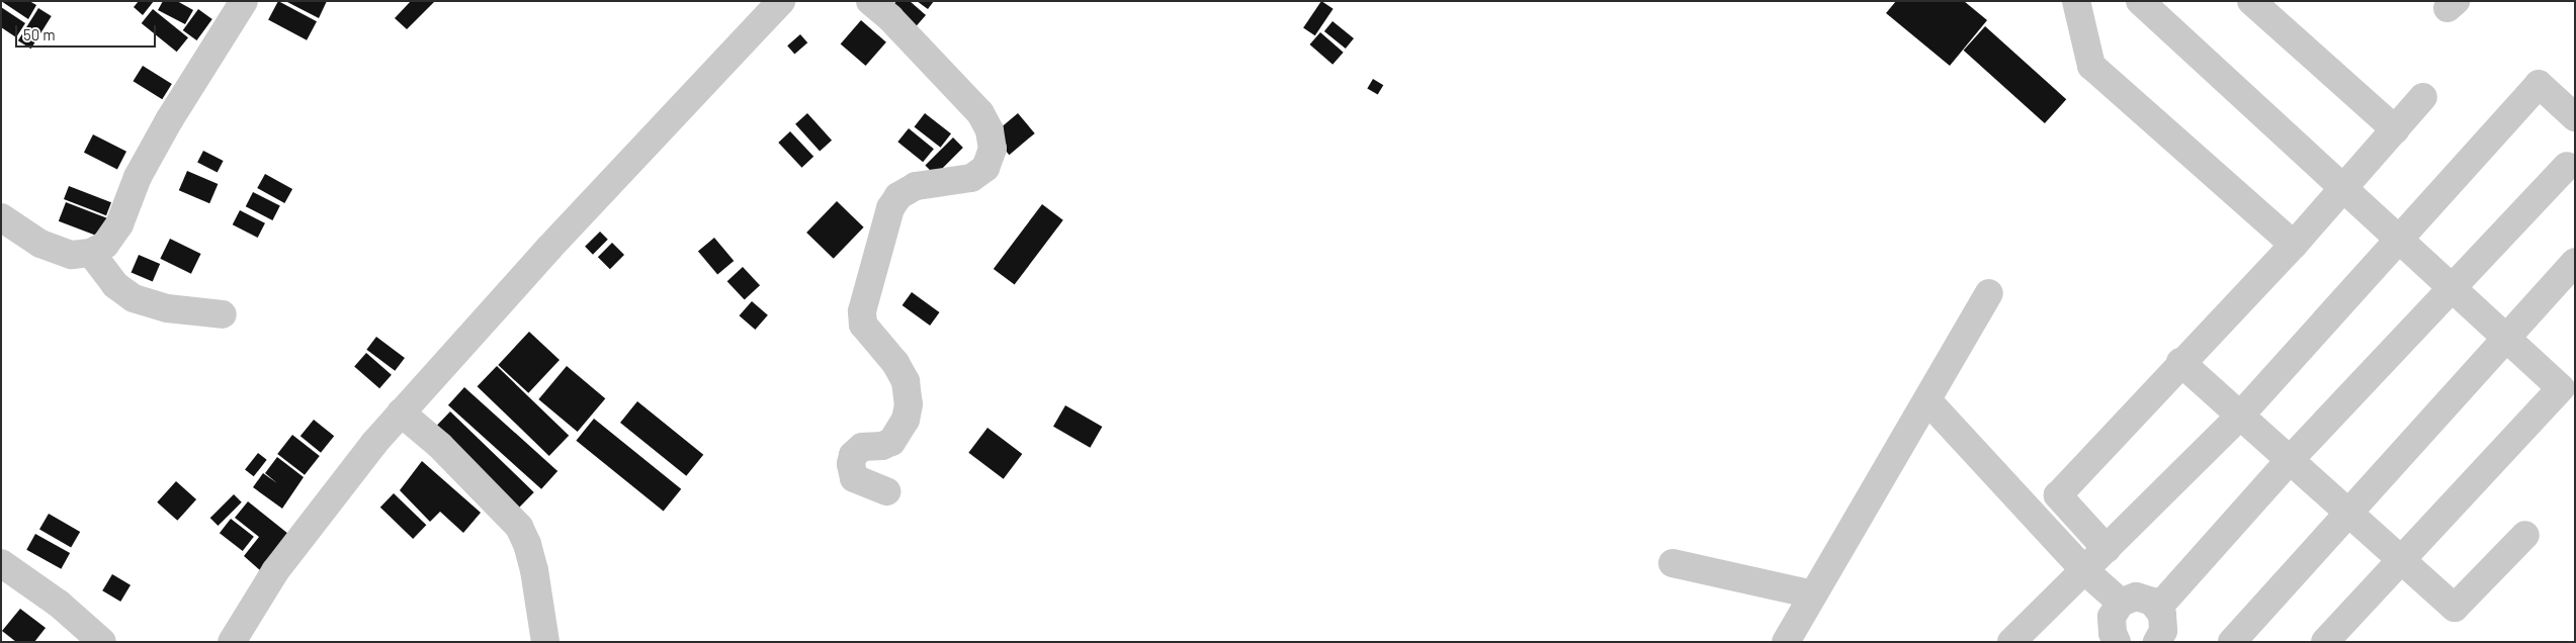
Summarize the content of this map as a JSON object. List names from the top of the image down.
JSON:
{
  "scale_bar": "50 m"
}
